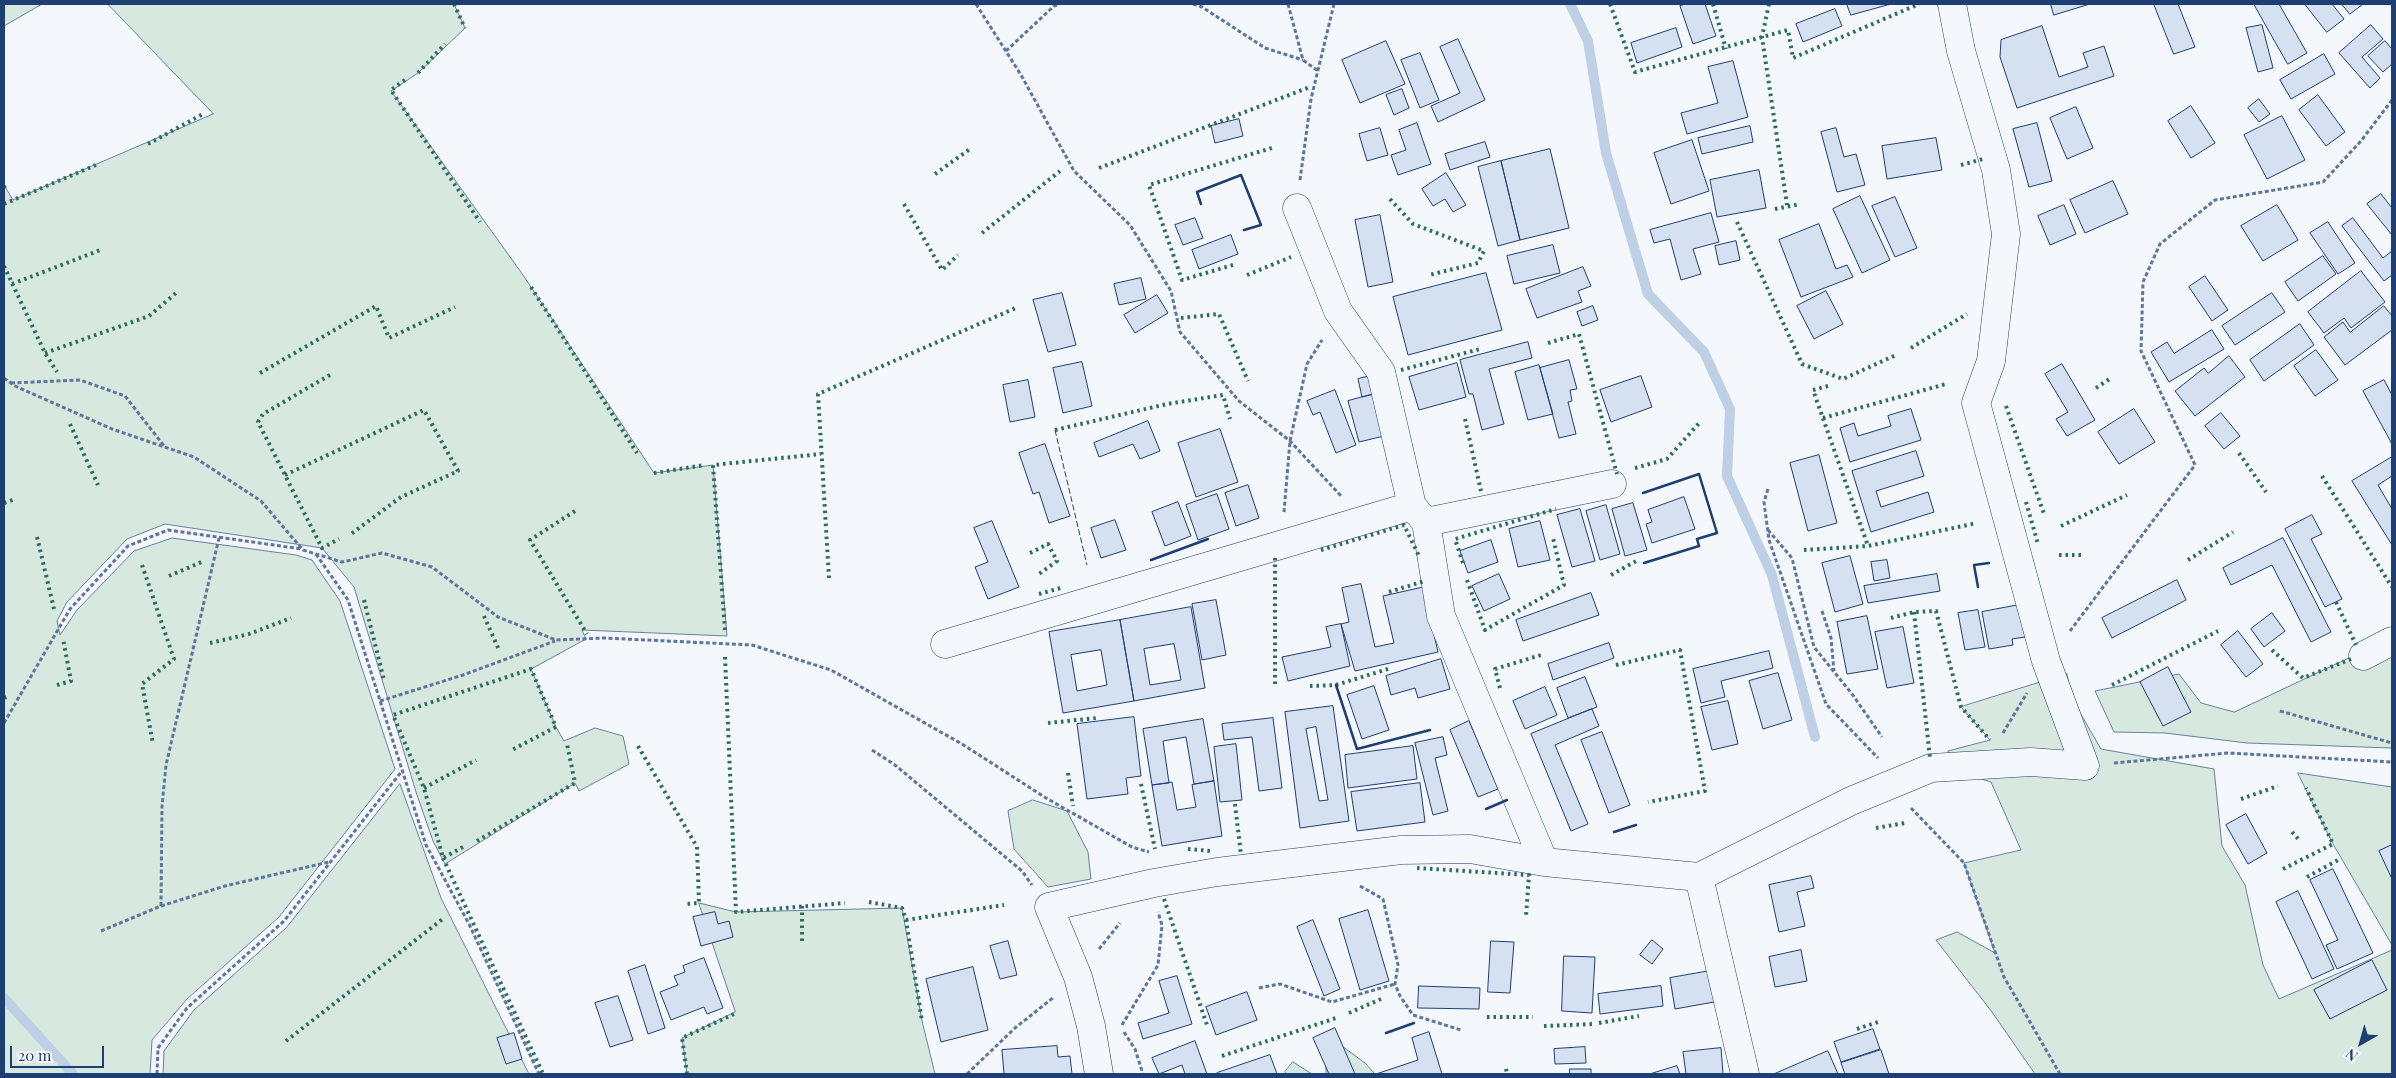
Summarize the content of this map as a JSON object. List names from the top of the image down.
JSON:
{
  "scale_bar": "20 m",
  "north": "bottom left"
}
